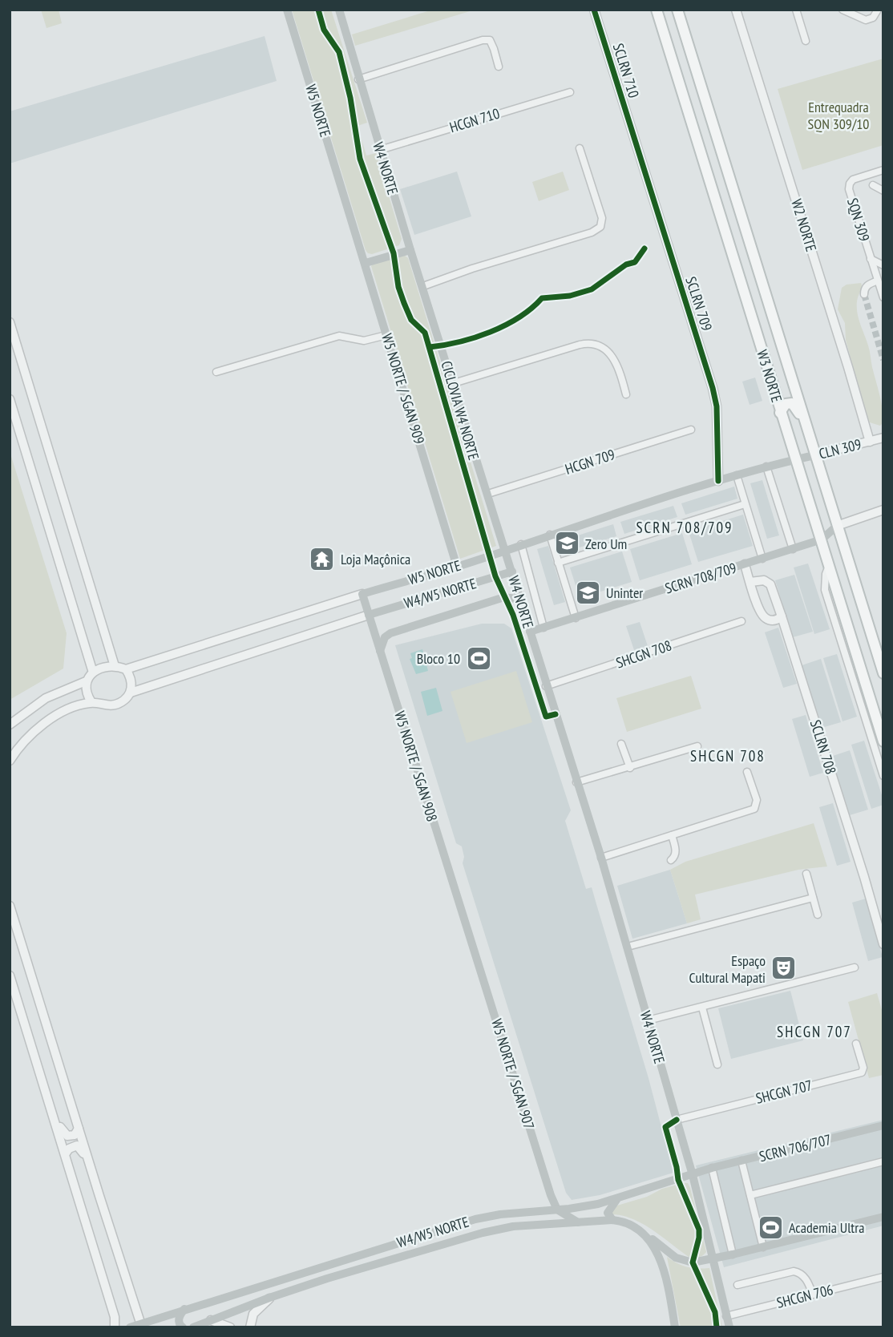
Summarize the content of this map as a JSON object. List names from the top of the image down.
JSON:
{
  "streets": {
    "main road": [
      "W5 NORTE",
      "W4 NORTE",
      "W3 NORTE",
      "W5 NORTE / SGAN 909",
      "CLN 309",
      "SCRN 708/709",
      "W4/W5 NORTE",
      "W5 NORTE / SGAN 908",
      "W5 NORTE / SGAN 907",
      "SCRN 706/707"
    ],
    "street": [
      "SCLRN 710",
      "HCGN 710",
      "SQN 309",
      "W2 NORTE",
      "SCLRN 709",
      "HCGN 709",
      "SHCGN 708",
      "SCLRN 708",
      "SHCGN 707",
      "SHCGN 706"
    ],
    "cycle path": ["CICLOVIA W4 NORTE"]
  },
  "crossings": [
    ["SCLRN 710", "SCLRN 709"],
    ["W5 NORTE", "W4 NORTE"],
    ["W5 NORTE", "W5 NORTE / SGAN 909"],
    ["W5 NORTE", "W5 NORTE / SGAN 908"],
    ["HCGN 710", "W4 NORTE"],
    ["W4 NORTE", "HCGN 709"],
    ["W4 NORTE", "SCRN 708/709"],
    ["W4 NORTE", "W4/W5 NORTE"],
    ["W4 NORTE", "SHCGN 708"],
    ["W4 NORTE", "SHCGN 707"],
    ["W4 NORTE", "SHCGN 706"],
    ["W2 NORTE", "CLN 309"],
    ["W3 NORTE", "CLN 309"],
    ["W3 NORTE", "SCRN 708/709"],
    ["W4/W5 NORTE", "W5 NORTE / SGAN 908"],
    ["W4/W5 NORTE", "W5 NORTE / SGAN 907"],
    ["W4/W5 NORTE", "SCRN 706/707"],
    ["W5 NORTE / SGAN 908", "W5 NORTE / SGAN 907"]
  ],
  "districts": ["SCRN 708/709", "SHCGN 708", "SHCGN 707"],
  "parks": ["Entrequadra SQN 309/10"],
  "places": {
    "school or university": ["Zero Um", "Uninter"],
    "temple": ["Loja Maçônica"],
    "sports": ["Bloco 10", "Academia Ultra"],
    "theatre": ["Espaço Cultural Mapati"]
  }
}
